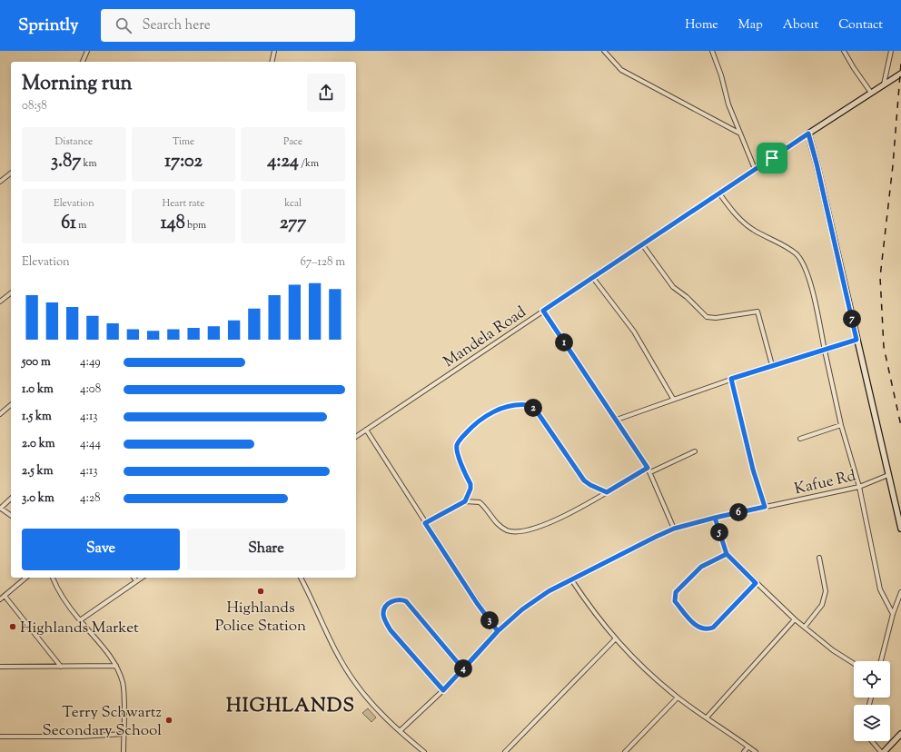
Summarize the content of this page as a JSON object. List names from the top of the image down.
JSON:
{
  "streets": {
    "street": ["Mandela Road", "Kafue Rd"]
  },
  "districts": ["HIGHLANDS"],
  "places": ["Highlands Police Station", "Highlands Market", "Terry Schwartz Secondary School"],
  "page": {
    "header": "Sprintly",
    "search": "Search here",
    "nav": [
      "Home",
      "Map",
      "About",
      "Contact"
    ],
    "heading": ["Morning run", "08:58"],
    "stats": [
      ["Distance", "3.87 km"],
      ["Time", "17:02"],
      ["Pace", "4:24 /km"],
      ["Elevation", "61 m"],
      ["Heart rate", "148 bpm"],
      ["kcal", "277"]
    ],
    "chart": ["Elevation", "67–128 m"],
    "pins": [
      "7",
      "1",
      "2",
      "6",
      "5",
      "3",
      "4"
    ],
    "list": [
      {
        "name": "500 m",
        "note": "4:49"
      },
      {
        "name": "1.0 km",
        "note": "4:08"
      },
      {
        "name": "1.5 km",
        "note": "4:13"
      },
      {
        "name": "2.0 km",
        "note": "4:44"
      },
      {
        "name": "2.5 km",
        "note": "4:13"
      },
      {
        "name": "3.0 km",
        "note": "4:28"
      }
    ],
    "buttons": ["Save", "Share"]
  }
}
